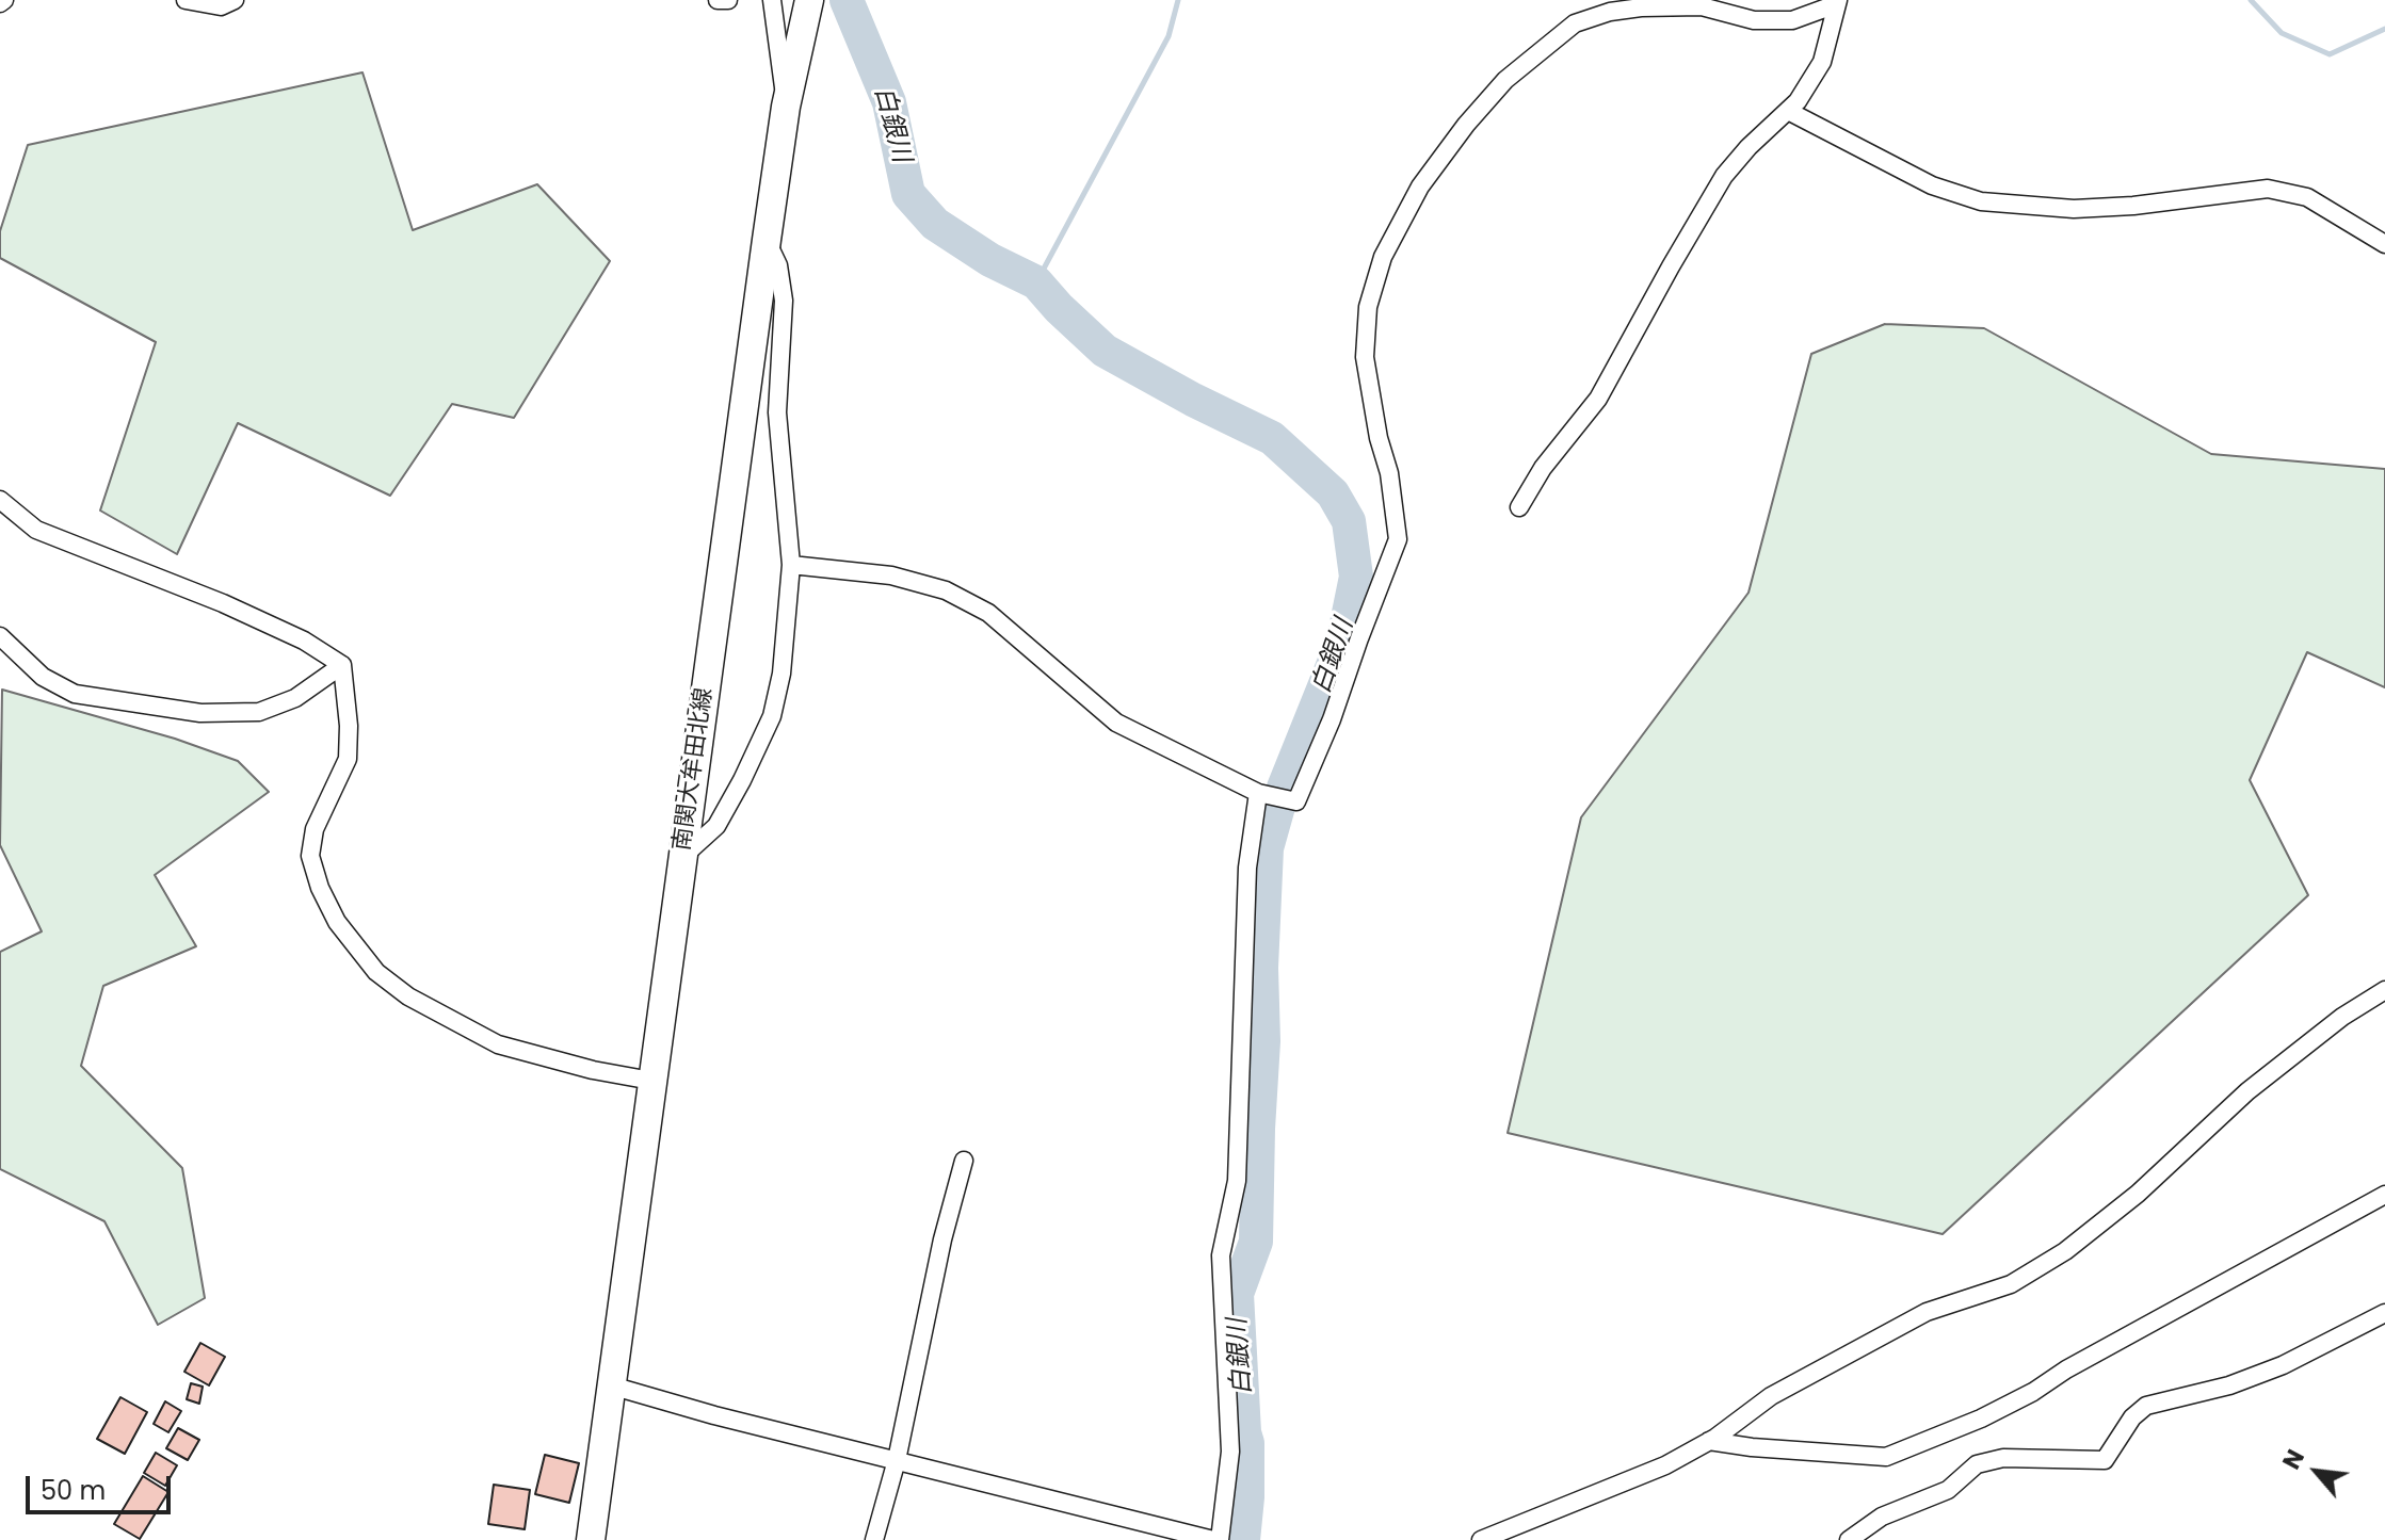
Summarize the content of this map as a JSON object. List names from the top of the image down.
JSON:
{
  "streets": {
    "main road": ["南関大牟田北線"]
  },
  "water": ["白銀川"],
  "scale_bar": "50 m",
  "north": "top left"
}
